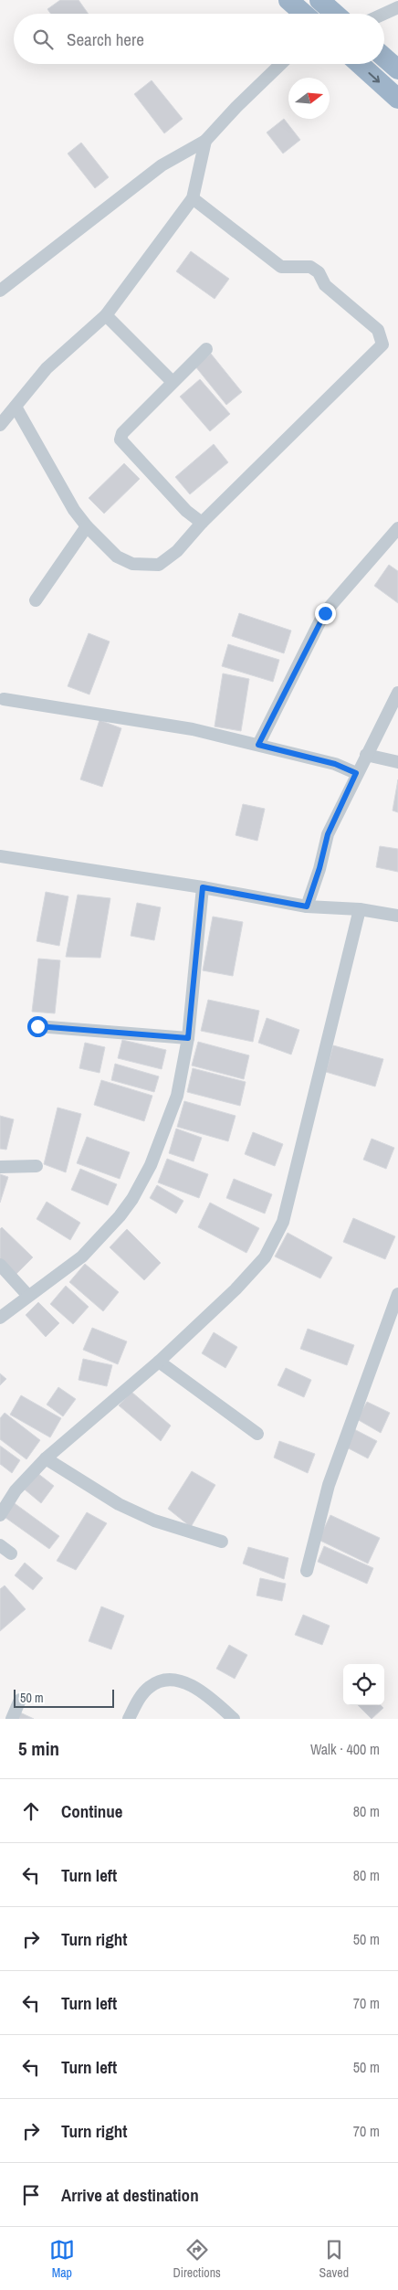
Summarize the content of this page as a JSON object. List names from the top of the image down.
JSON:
{
  "scale_bar": "50 m",
  "north": "right",
  "page": {
    "search": "Search here",
    "scale": "50 m",
    "heading": ["5 min", "Walk · 400 m"],
    "list": [
      ["Continue", "80 m"],
      ["Turn left", "80 m"],
      ["Turn right", "50 m"],
      ["Turn left", "70 m"],
      ["Turn left", "50 m"],
      ["Turn right", "70 m"],
      "Arrive at destination"
    ],
    "nav": ["Map", "Directions", "Saved"]
  }
}
